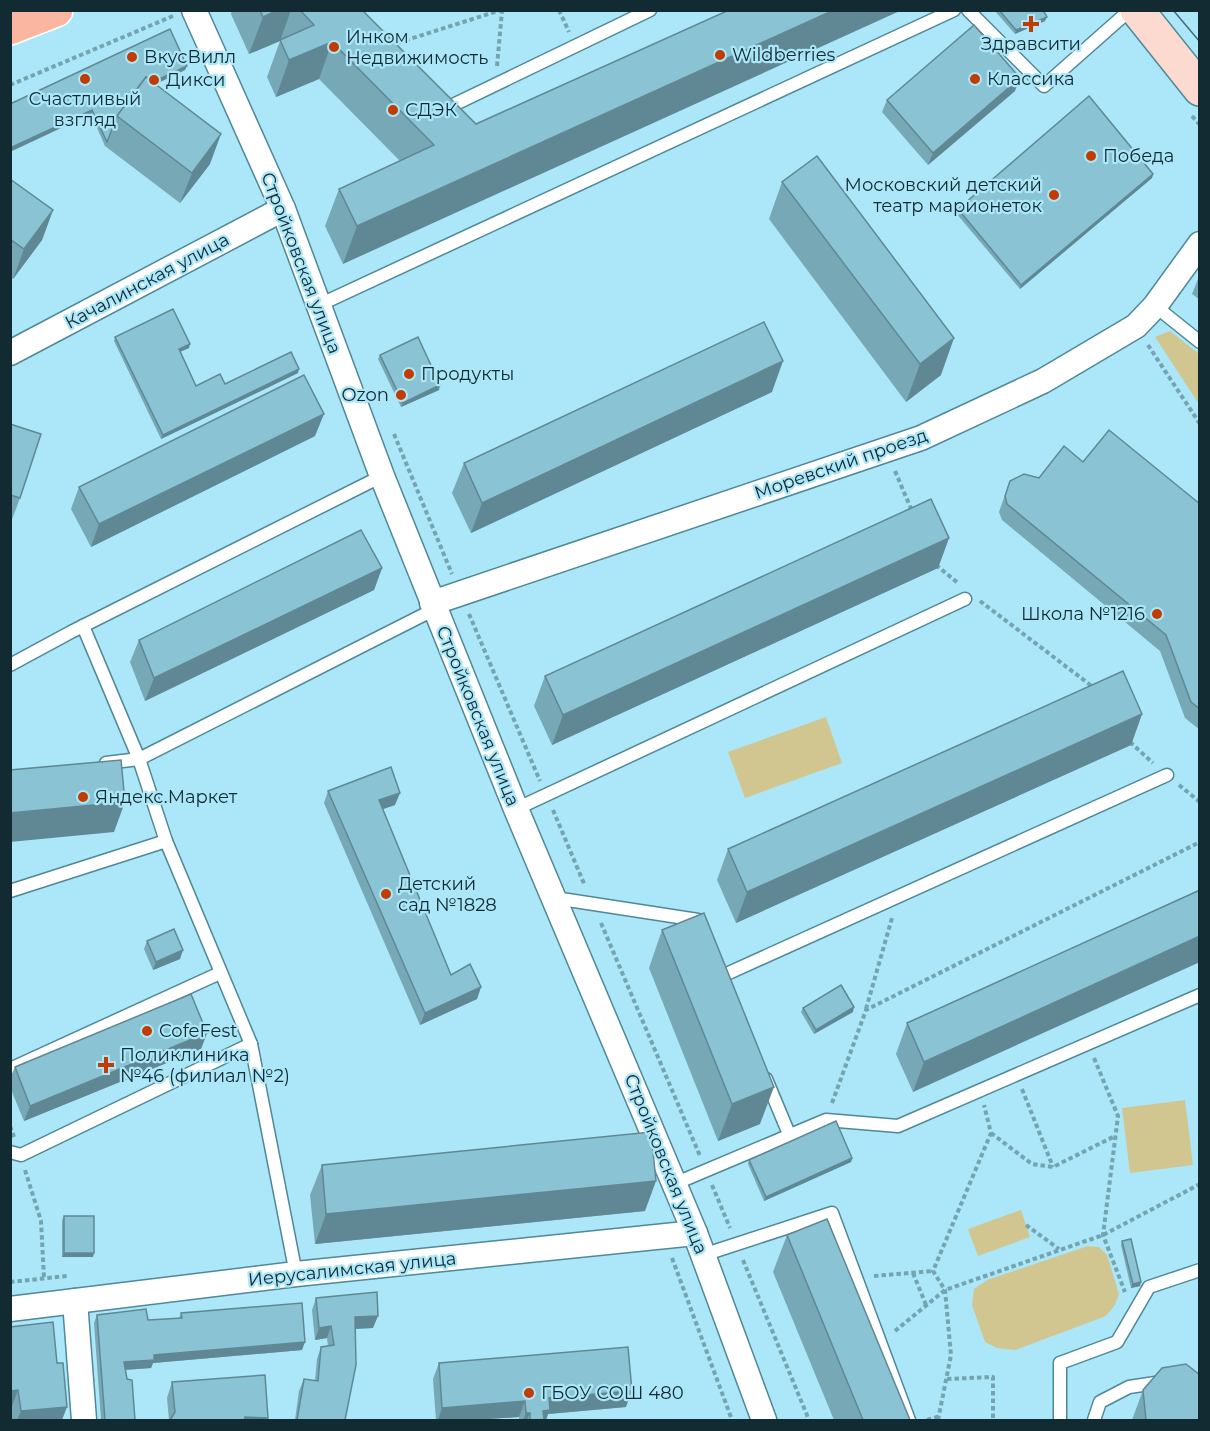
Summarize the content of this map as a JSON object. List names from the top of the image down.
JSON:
{
  "streets": {
    "street": [
      "Стройковская улица",
      "Качалинская улица",
      "Моревский проезд",
      "Иерусалимская улица"
    ]
  },
  "crossings": [
    ["Стройковская улица", "Качалинская улица"],
    ["Стройковская улица", "Моревский проезд"],
    ["Стройковская улица", "Иерусалимская улица"]
  ],
  "places": {
    "health": ["Здравсити", "Поликлиника №46 (филиал №2)"],
    "other": [
      "Инком Недвижимость",
      "Wildberries",
      "ВкусВилл",
      "Счастливый взгляд",
      "Классика",
      "Дикси",
      "СДЭК",
      "Победа",
      "Московский детский театр марионеток",
      "Продукты",
      "Ozon",
      "Школа №1216",
      "Яндекс.Маркет",
      "Детский сад №1828",
      "CofeFest",
      "ГБОУ СОШ 480"
    ]
  }
}
